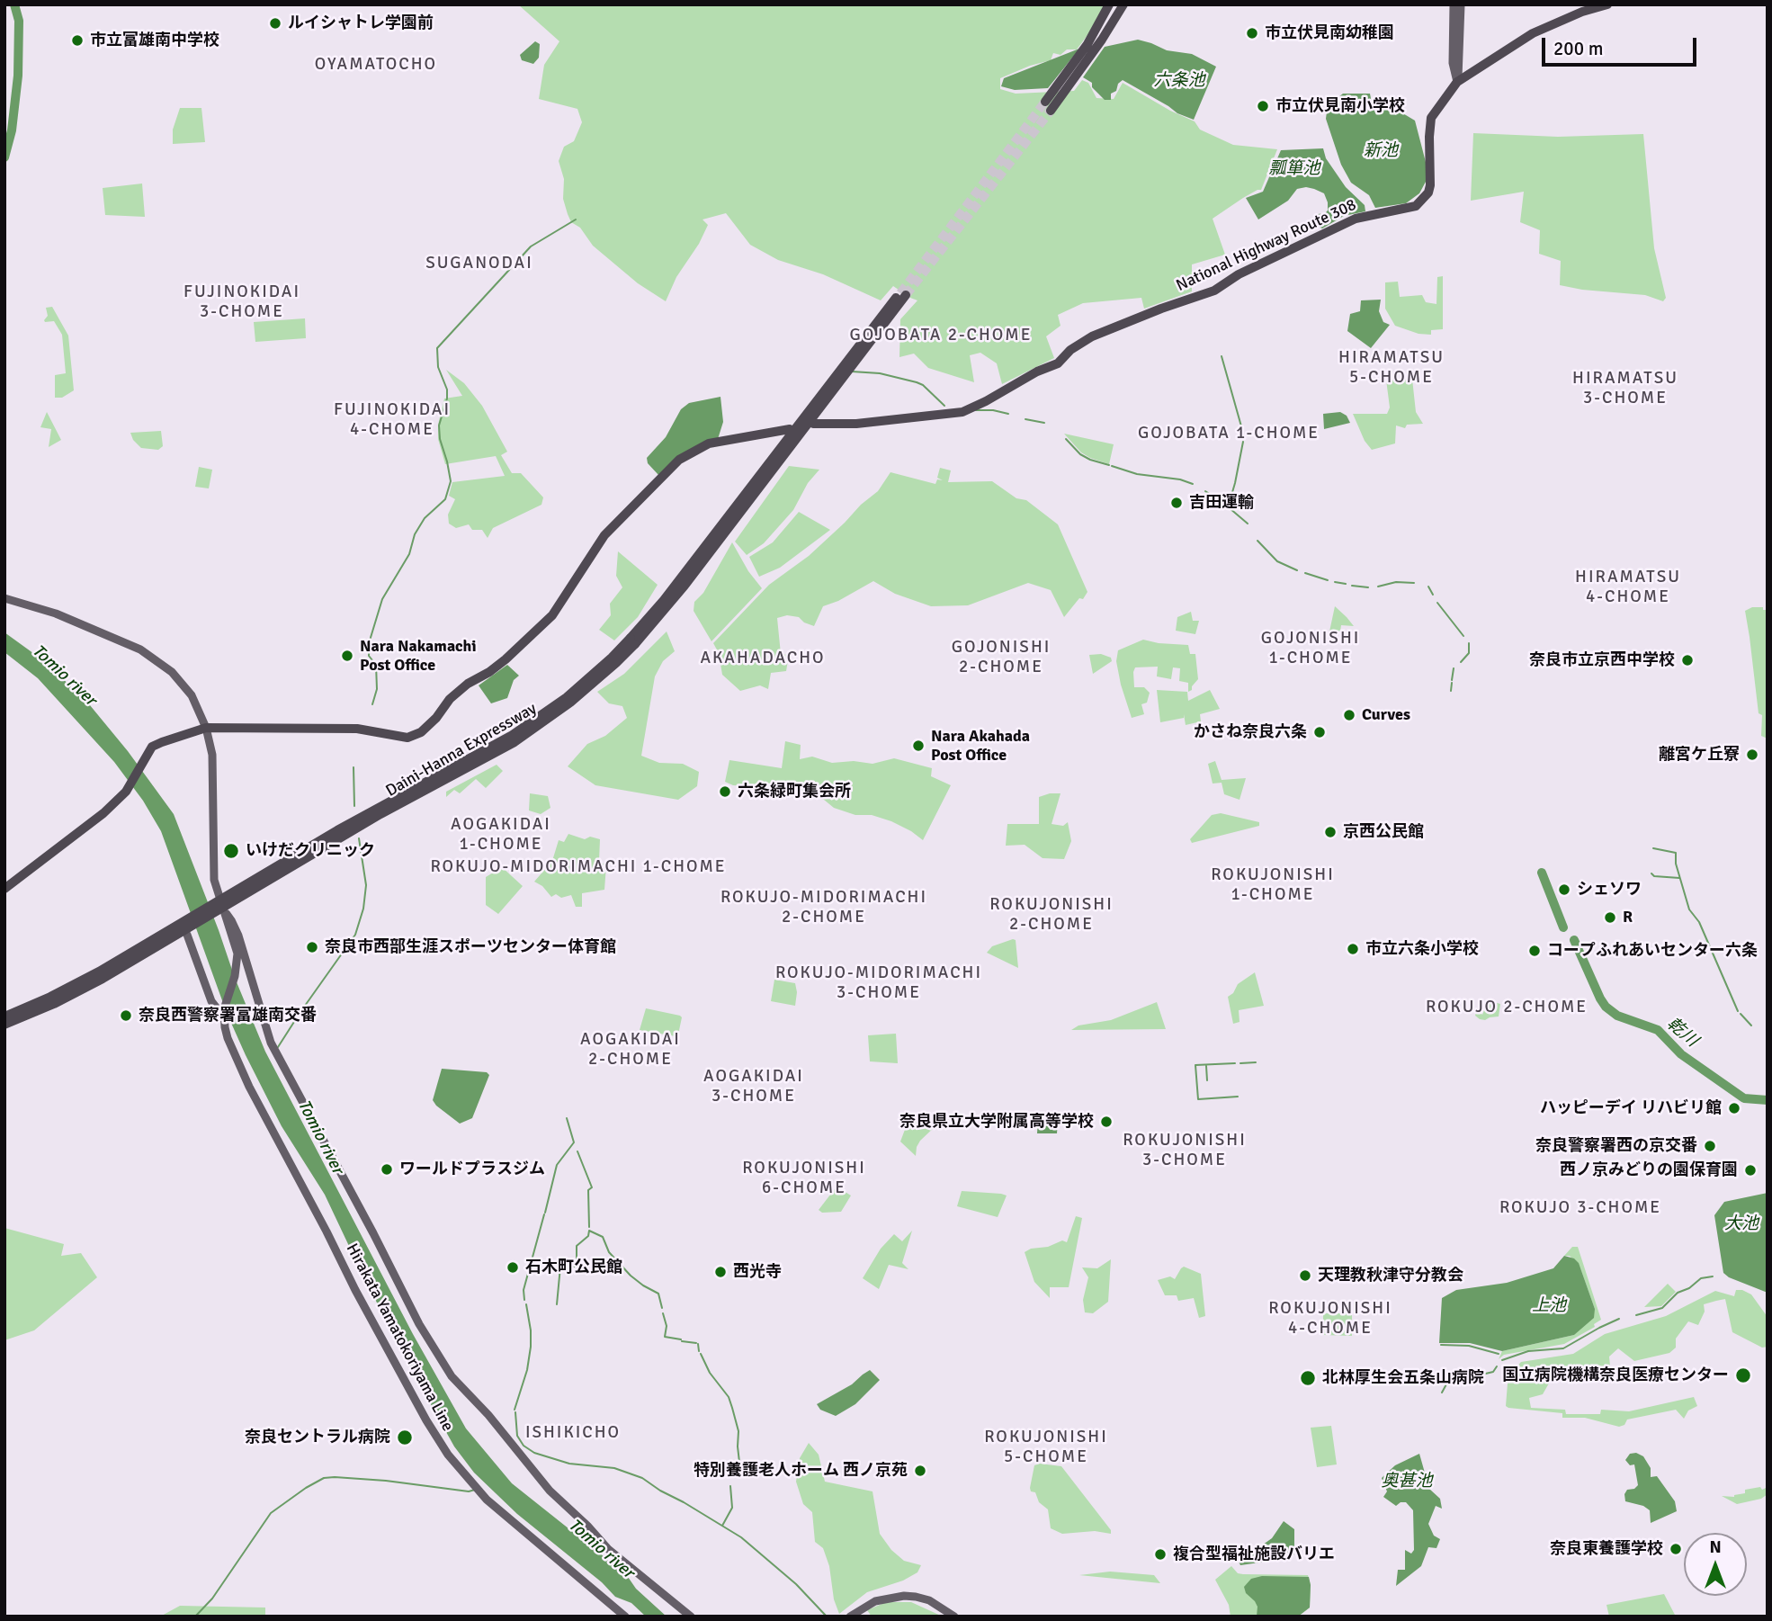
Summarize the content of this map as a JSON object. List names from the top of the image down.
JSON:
{
  "streets": {
    "highway": ["National Highway Route 308", "Daini-Hanna Expressway"],
    "main road": ["Hirakata Yamatokoriyama Line"]
  },
  "districts": [
    "OYAMATOCHO",
    "SUGANODAI",
    "FUJINOKIDAI 3-CHOME",
    "GOJOBATA 2-CHOME",
    "HIRAMATSU 5-CHOME",
    "HIRAMATSU 3-CHOME",
    "FUJINOKIDAI 4-CHOME",
    "GOJOBATA 1-CHOME",
    "HIRAMATSU 4-CHOME",
    "GOJONISHI 1-CHOME",
    "GOJONISHI 2-CHOME",
    "AKAHADACHO",
    "AOGAKIDAI 1-CHOME",
    "ROKUJO-MIDORIMACHI 1-CHOME",
    "ROKUJONISHI 1-CHOME",
    "ROKUJO-MIDORIMACHI 2-CHOME",
    "ROKUJONISHI 2-CHOME",
    "ROKUJO-MIDORIMACHI 3-CHOME",
    "ROKUJO 2-CHOME",
    "AOGAKIDAI 2-CHOME",
    "AOGAKIDAI 3-CHOME",
    "ROKUJONISHI 3-CHOME",
    "ROKUJONISHI 6-CHOME",
    "ROKUJO 3-CHOME",
    "ROKUJONISHI 4-CHOME",
    "ISHIKICHO",
    "ROKUJONISHI 5-CHOME"
  ],
  "water": [
    "六条池",
    "新池",
    "瓢箪池",
    "Tomio river",
    "乾川",
    "大池",
    "上池",
    "奥甚池"
  ],
  "places": [
    "ルイシャトレ学園前",
    "市立伏見南幼稚園",
    "市立富雄南中学校",
    "市立伏見南小学校",
    "吉田運輸",
    "Nara Nakamachi Post Office",
    "奈良市立京西中学校",
    "Curves",
    "かさね奈良六条",
    "Nara Akahada Post Office",
    "離宮ケ丘寮",
    "六条緑町集会所",
    "京西公民館",
    "いけだクリニック",
    "シェソワ",
    "R",
    "奈良市西部生涯スポーツセンター体育館",
    "市立六条小学校",
    "コープふれあいセンター六条",
    "奈良西警察署富雄南交番",
    "ハッピーデイ リハビリ館",
    "奈良県立大学附属高等学校",
    "奈良警察署西の京交番",
    "ワールドプラスジム",
    "西ノ京みどりの園保育園",
    "石木町公民館",
    "西光寺",
    "天理教秋津守分教会",
    "国立病院機構奈良医療センター",
    "北林厚生会五条山病院",
    "奈良セントラル病院",
    "特別養護老人ホーム 西ノ京苑",
    "奈良東養護学校",
    "複合型福祉施設バリエ"
  ],
  "scale_bar": "200 m",
  "north": "top"
}
